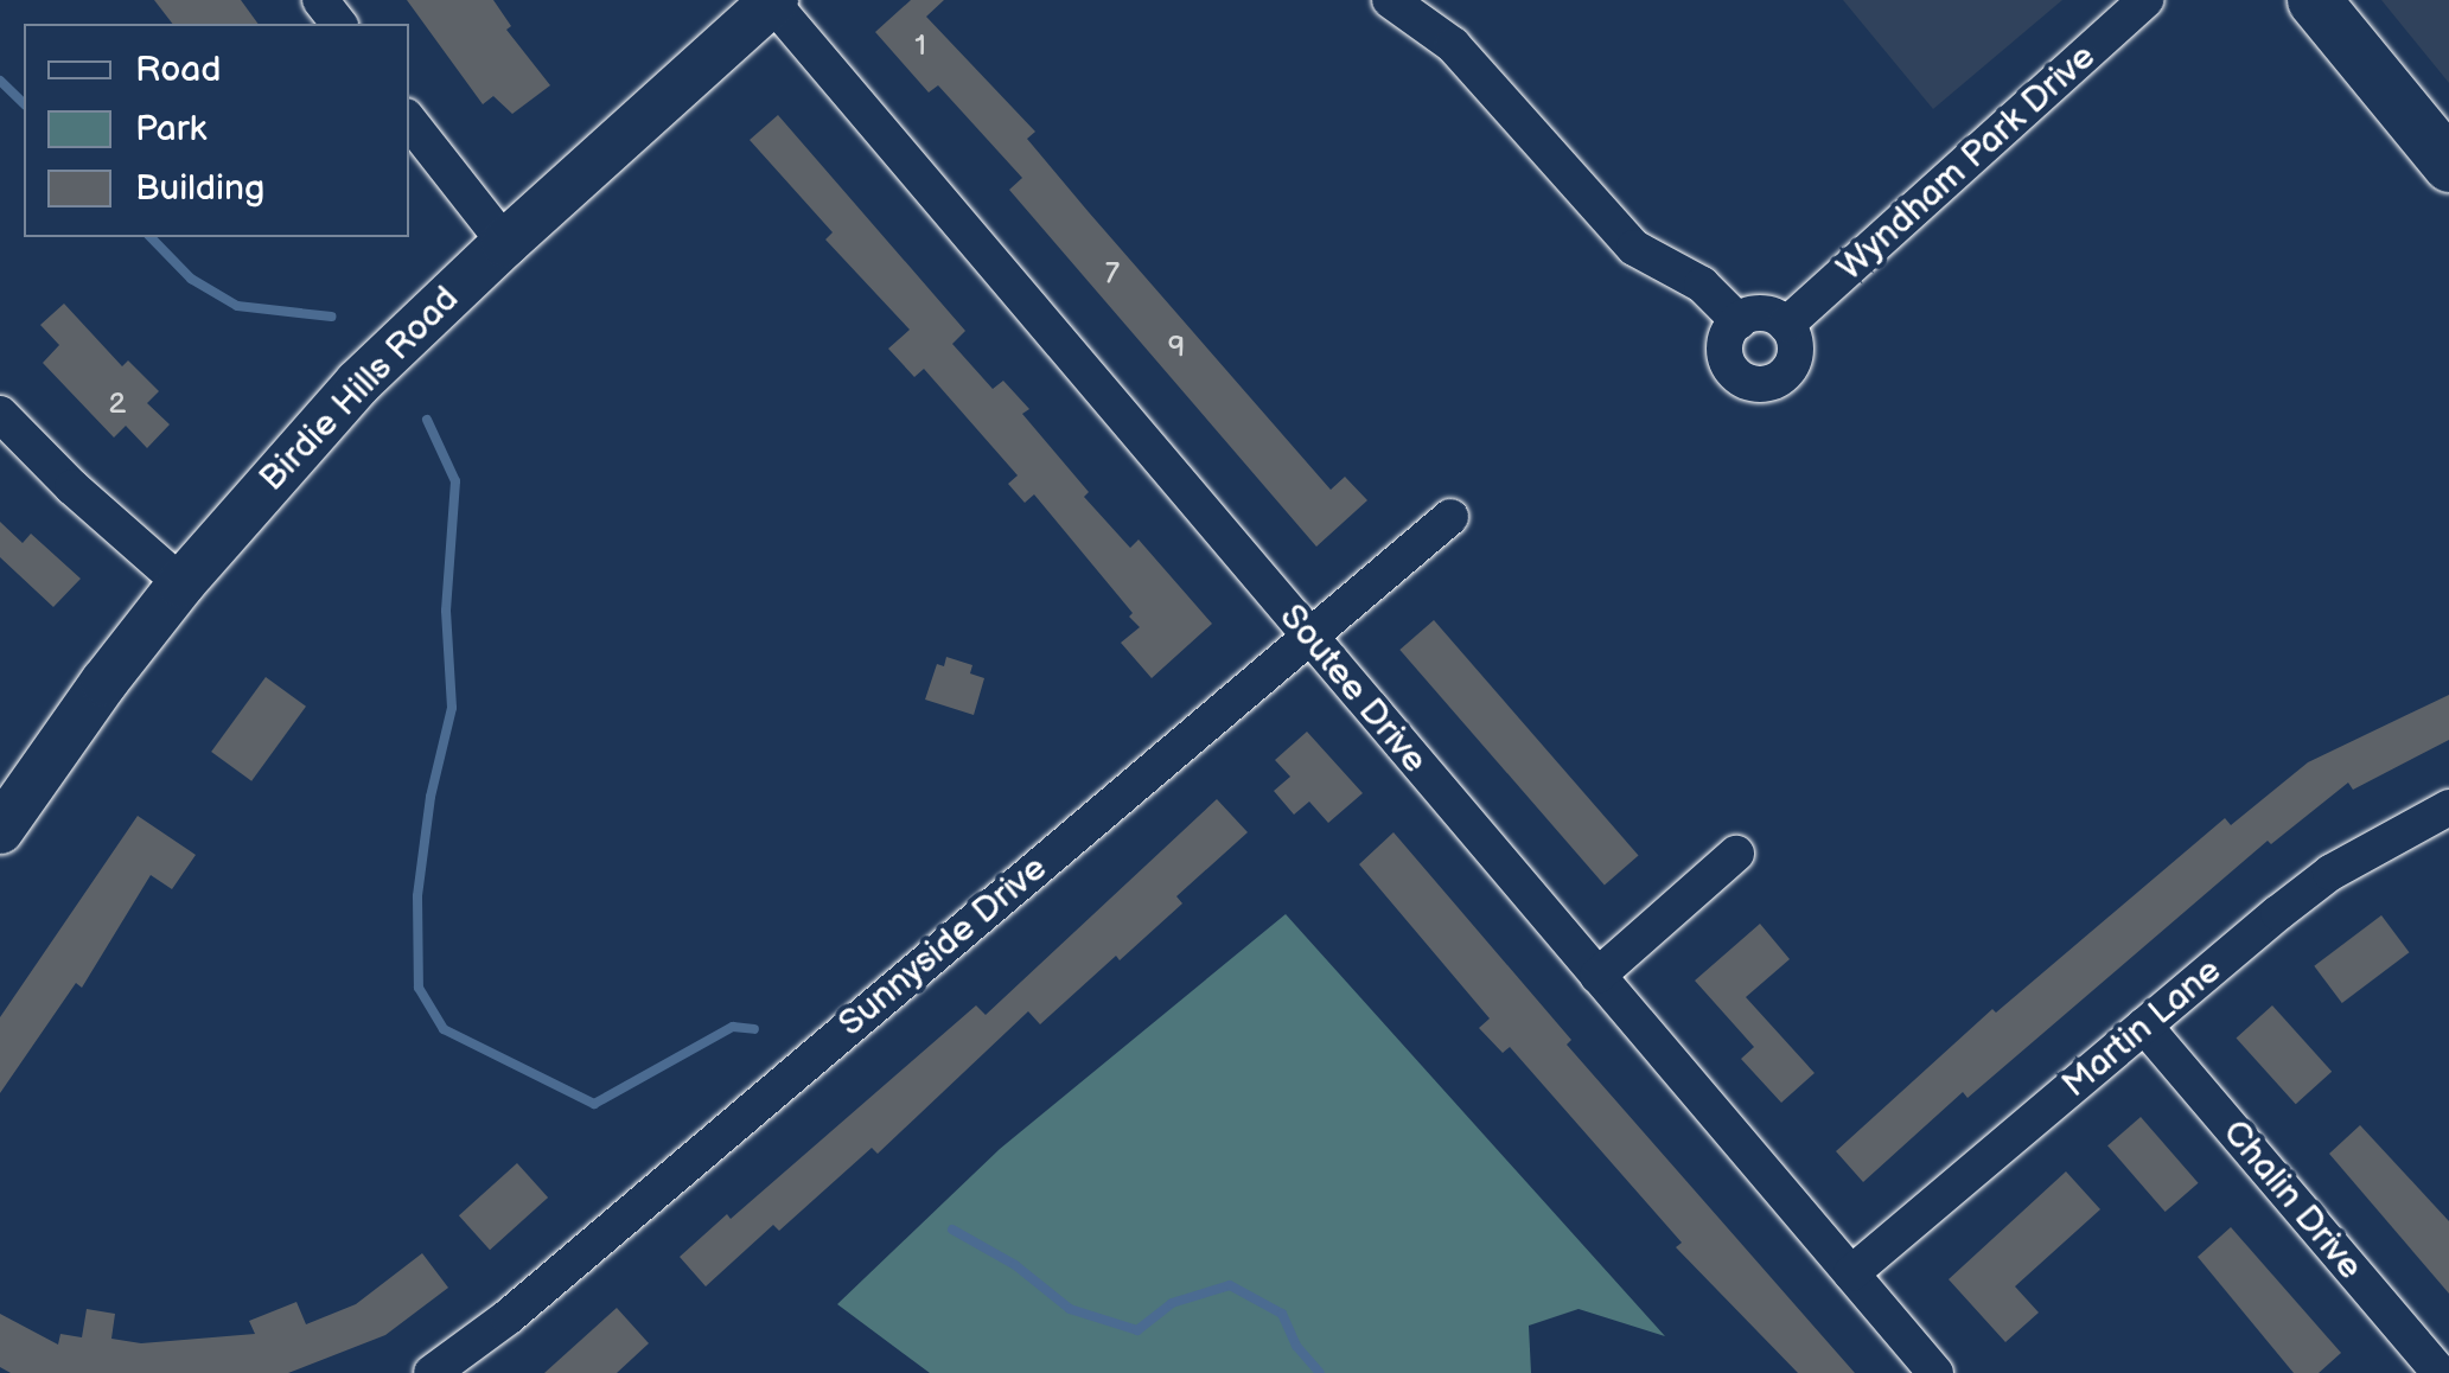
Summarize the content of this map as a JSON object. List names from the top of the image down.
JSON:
{
  "streets": {
    "main road": ["Birdie Hills Road"],
    "street": [
      "Wyndham Park Drive",
      "Soutee Drive",
      "Sunnyside Drive",
      "Martin Lane",
      "Chalin Drive"
    ]
  },
  "crossings": [
    ["Birdie Hills Road", "Soutee Drive"],
    ["Soutee Drive", "Sunnyside Drive"],
    ["Soutee Drive", "Martin Lane"],
    ["Martin Lane", "Chalin Drive"]
  ],
  "house_numbers": [
    "1",
    "7",
    "9",
    "2"
  ],
  "legend": ["Road", "Park", "Building"]
}
